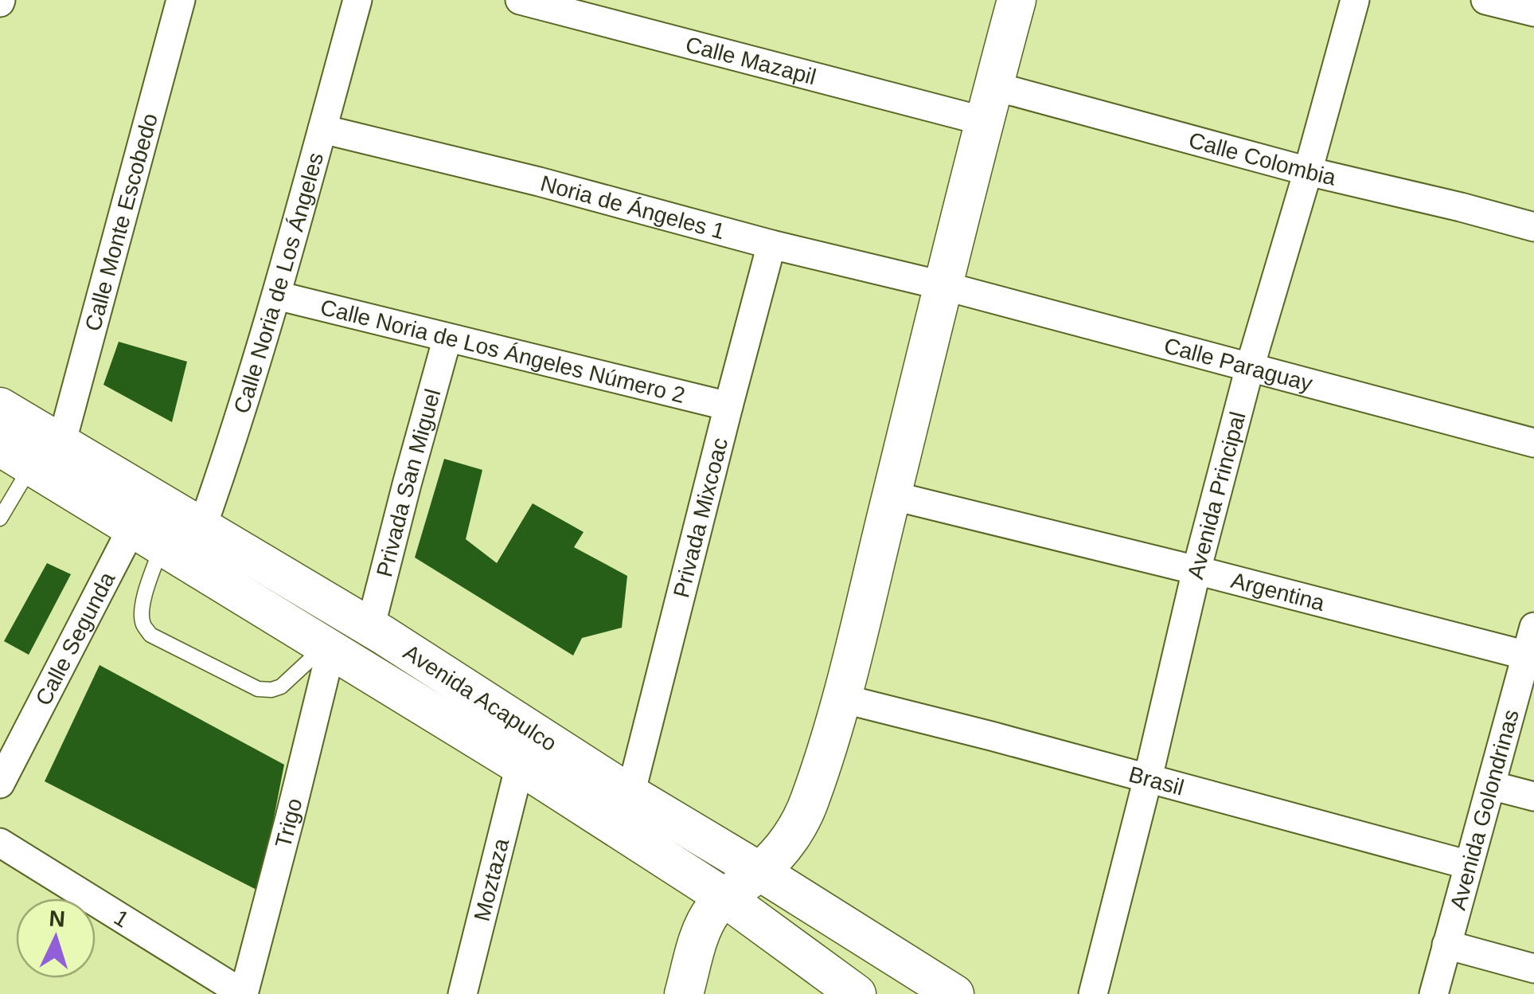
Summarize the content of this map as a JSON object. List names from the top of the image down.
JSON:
{
  "streets": {
    "main road": ["Avenida Acapulco"],
    "street": [
      "Calle Mazapil",
      "Calle Colombia",
      "Noria de Ángeles 1",
      "Calle Monte Escobedo",
      "Calle Noria de Los Ángeles",
      "Calle Noria de Los Ángeles Número 2",
      "Calle Paraguay",
      "Privada San Miguel",
      "Avenida Principal",
      "Privada Mixcoac",
      "Argentina",
      "Calle Segunda",
      "Brasil",
      "Avenida Golondrinas",
      "Trigo",
      "Moztaza",
      "1"
    ]
  },
  "crossings": [
    ["Calle Mazapil", "Calle Colombia"],
    ["Calle Colombia", "Avenida Principal"],
    ["Noria de Ángeles 1", "Calle Noria de Los Ángeles"],
    ["Noria de Ángeles 1", "Calle Paraguay"],
    ["Noria de Ángeles 1", "Privada Mixcoac"],
    ["Calle Monte Escobedo", "Avenida Acapulco"],
    ["Calle Noria de Los Ángeles", "Calle Noria de Los Ángeles Número 2"],
    ["Calle Noria de Los Ángeles", "Calle Segunda"],
    ["Calle Noria de Los Ángeles", "Avenida Acapulco"],
    ["Calle Noria de Los Ángeles Número 2", "Privada San Miguel"],
    ["Calle Noria de Los Ángeles Número 2", "Privada Mixcoac"],
    ["Calle Paraguay", "Avenida Principal"],
    ["Privada San Miguel", "Avenida Acapulco"],
    ["Avenida Principal", "Argentina"],
    ["Avenida Principal", "Brasil"],
    ["Privada Mixcoac", "Avenida Acapulco"],
    ["Argentina", "Avenida Golondrinas"],
    ["Calle Segunda", "Avenida Acapulco"],
    ["Avenida Acapulco", "Trigo"],
    ["Avenida Acapulco", "Moztaza"],
    ["Brasil", "Avenida Golondrinas"],
    ["Trigo", "1"]
  ],
  "north": "top"
}
